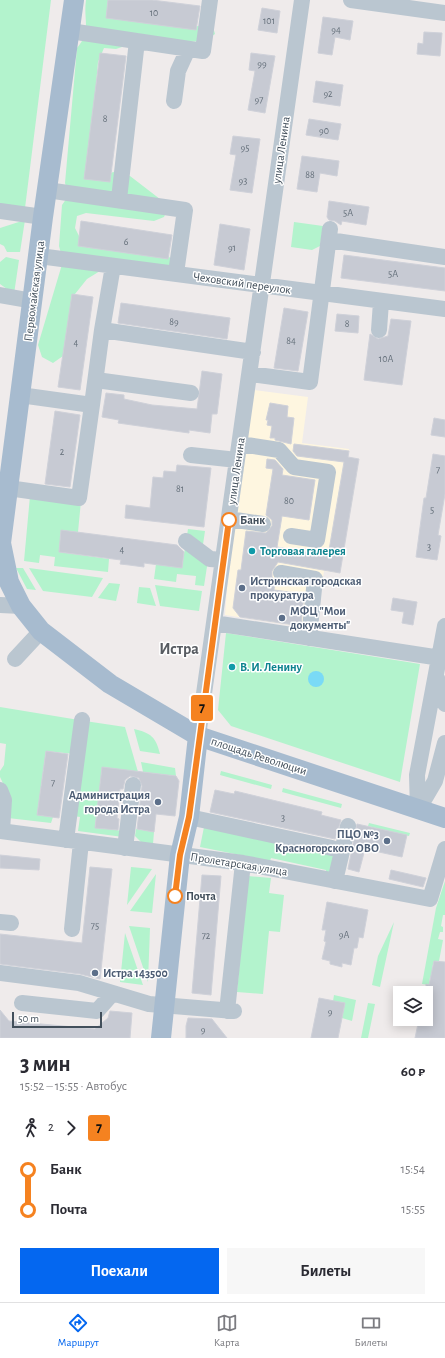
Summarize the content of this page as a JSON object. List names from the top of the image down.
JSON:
{
  "streets": {
    "main road": ["улица Ленина", "Первомайская улица", "площадь Революции"],
    "street": ["Чеховский переулок", "Пролетарская улица"]
  },
  "crossings": [
    ["улица Ленина", "Чеховский переулок"],
    ["улица Ленина", "площадь Революции"],
    ["улица Ленина", "Пролетарская улица"],
    ["Чеховский переулок", "Первомайская улица"],
    ["Первомайская улица", "площадь Революции"]
  ],
  "districts": ["Истра"],
  "places": [
    "Банк",
    "Торговая галерея",
    "Истринская городская прокуратура",
    "МФЦ \"Мои документы\"",
    "В. И. Ленину",
    "Администрация города Истра",
    "ПЦО №3 Красногорского ОВО",
    "Почта",
    "Истра 143500"
  ],
  "lines": ["bus line 7"],
  "house_numbers": [
    "10",
    "101",
    "94",
    "99",
    "92",
    "97",
    "8",
    "90",
    "95",
    "88",
    "93",
    "5А",
    "6",
    "91",
    "5А",
    "89",
    "8",
    "84",
    "4",
    "10А",
    "2",
    "7",
    "81",
    "80",
    "5",
    "3",
    "4",
    "7",
    "3",
    "75",
    "9А",
    "72",
    "9",
    "9"
  ],
  "scale_bar": "50 m",
  "page": {
    "on_map": "7",
    "scale": "50 m",
    "heading": ["3 мин", "15:52 – 15:55 · Автобус", "60 ₽"],
    "legs": ["2", "7"],
    "list": [
      {
        "name": "Банк",
        "value": "15:54"
      },
      {
        "name": "Почта",
        "value": "15:55"
      }
    ],
    "buttons": ["Поехали", "Билеты"],
    "tabs": ["Маршрут", "Карта", "Билеты"]
  }
}
